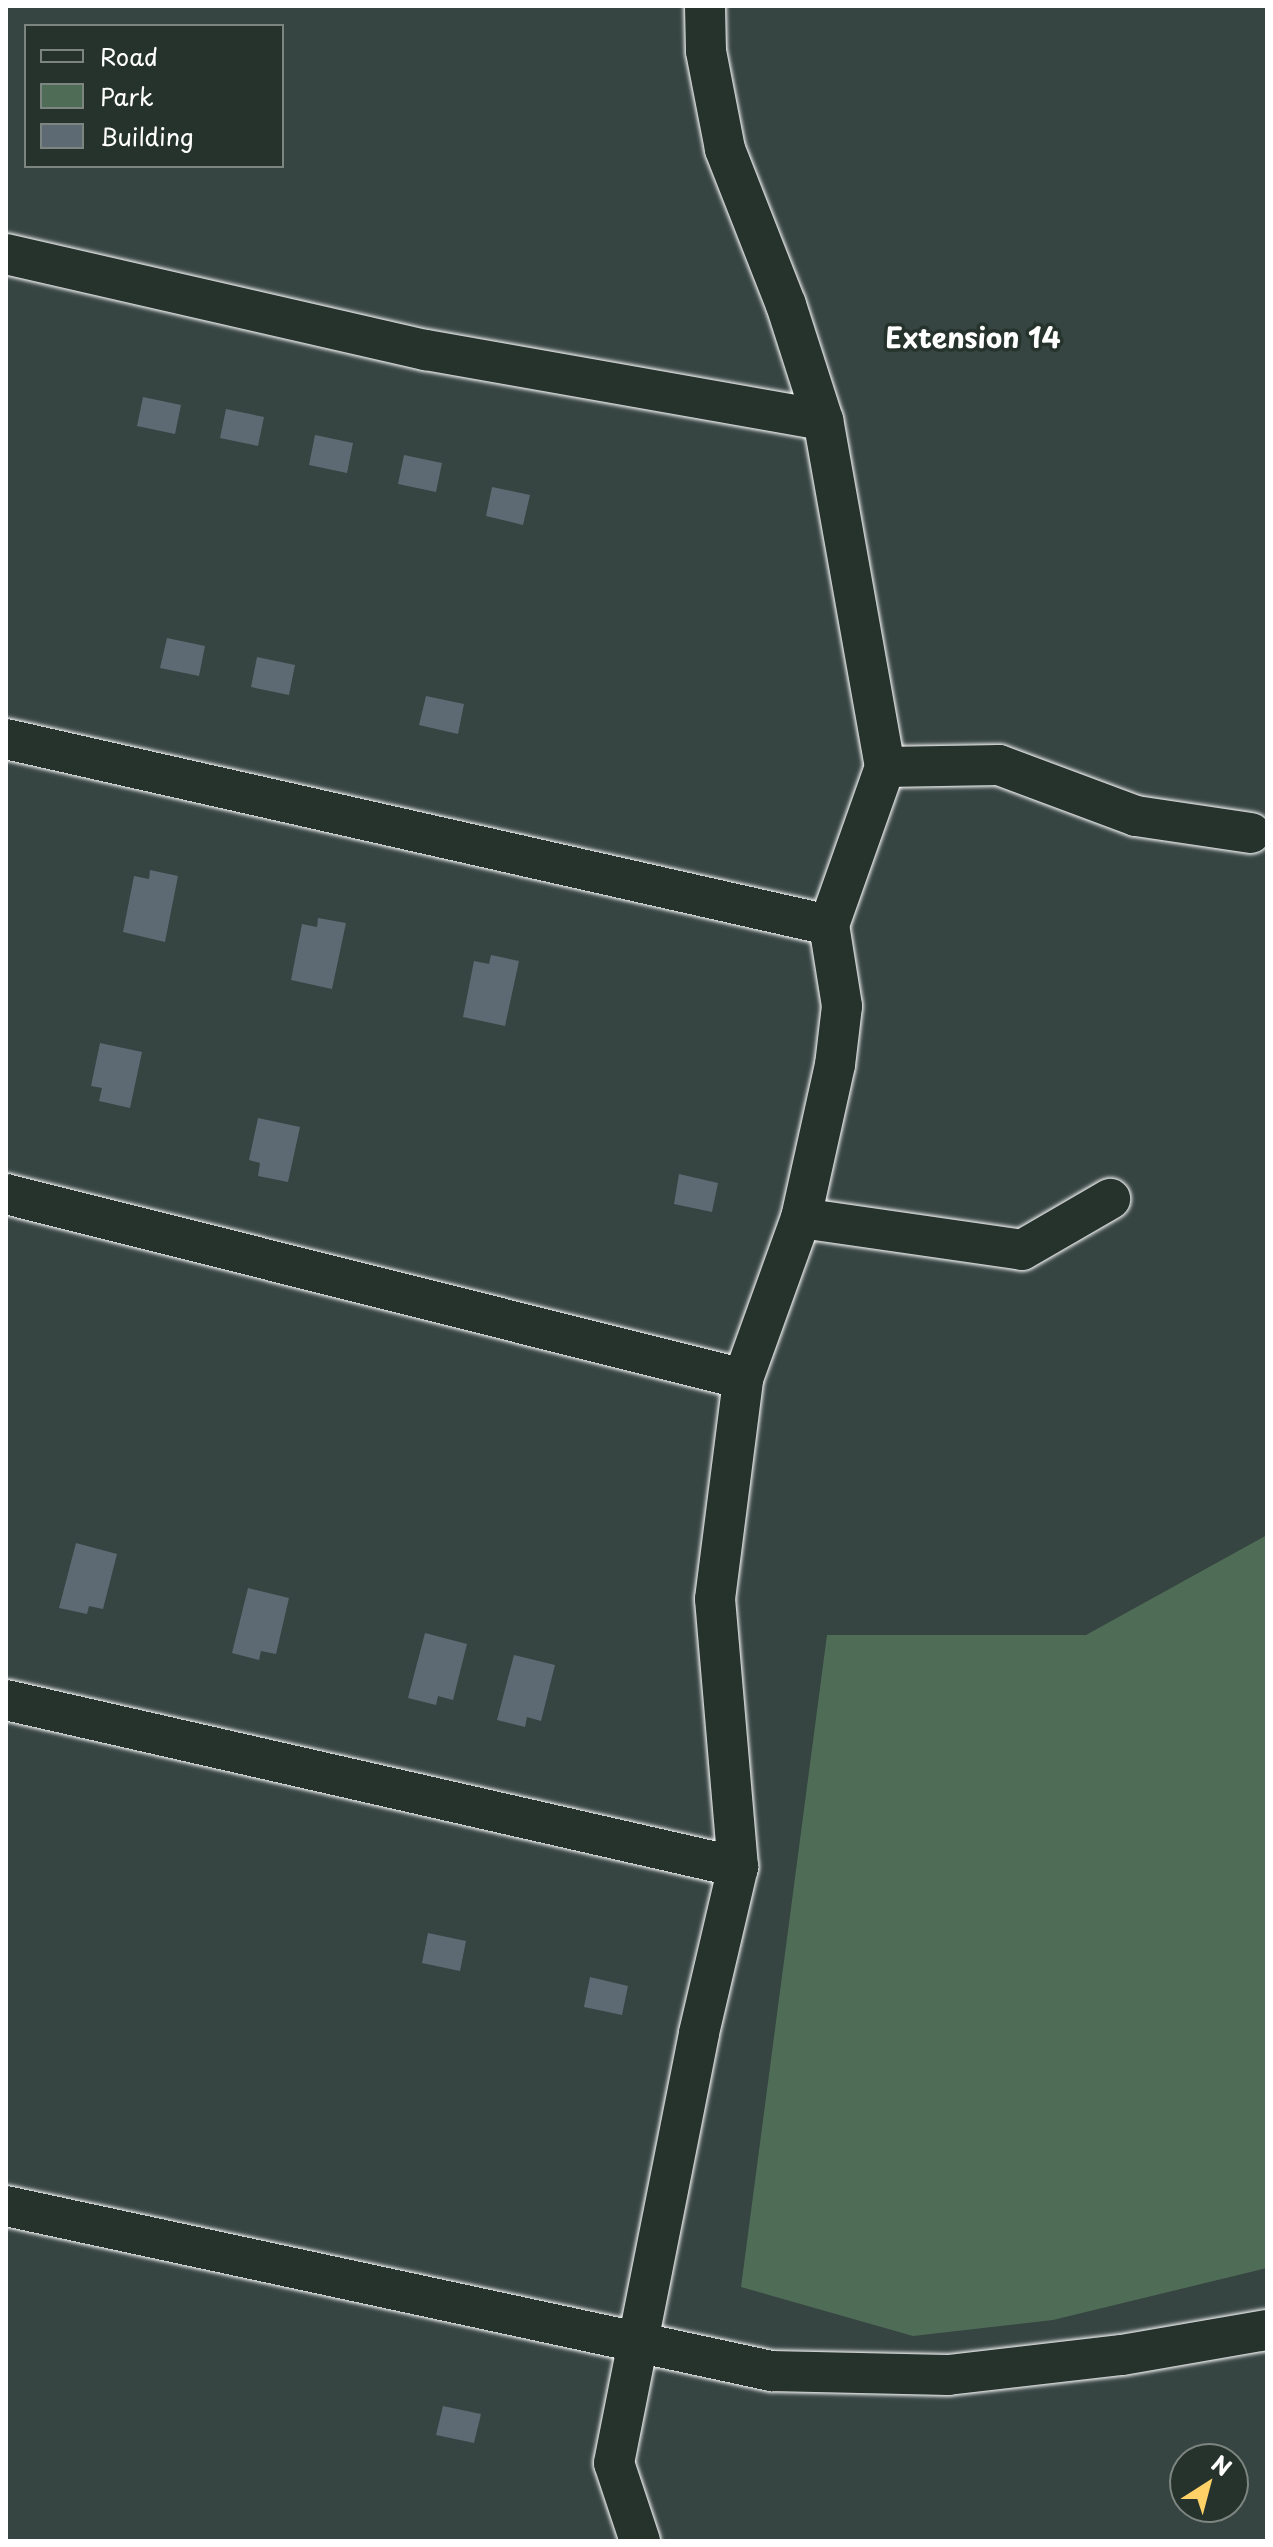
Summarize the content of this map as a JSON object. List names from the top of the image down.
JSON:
{
  "districts": ["Extension 14"],
  "legend": ["Road", "Park", "Building"],
  "north": "top right"
}
